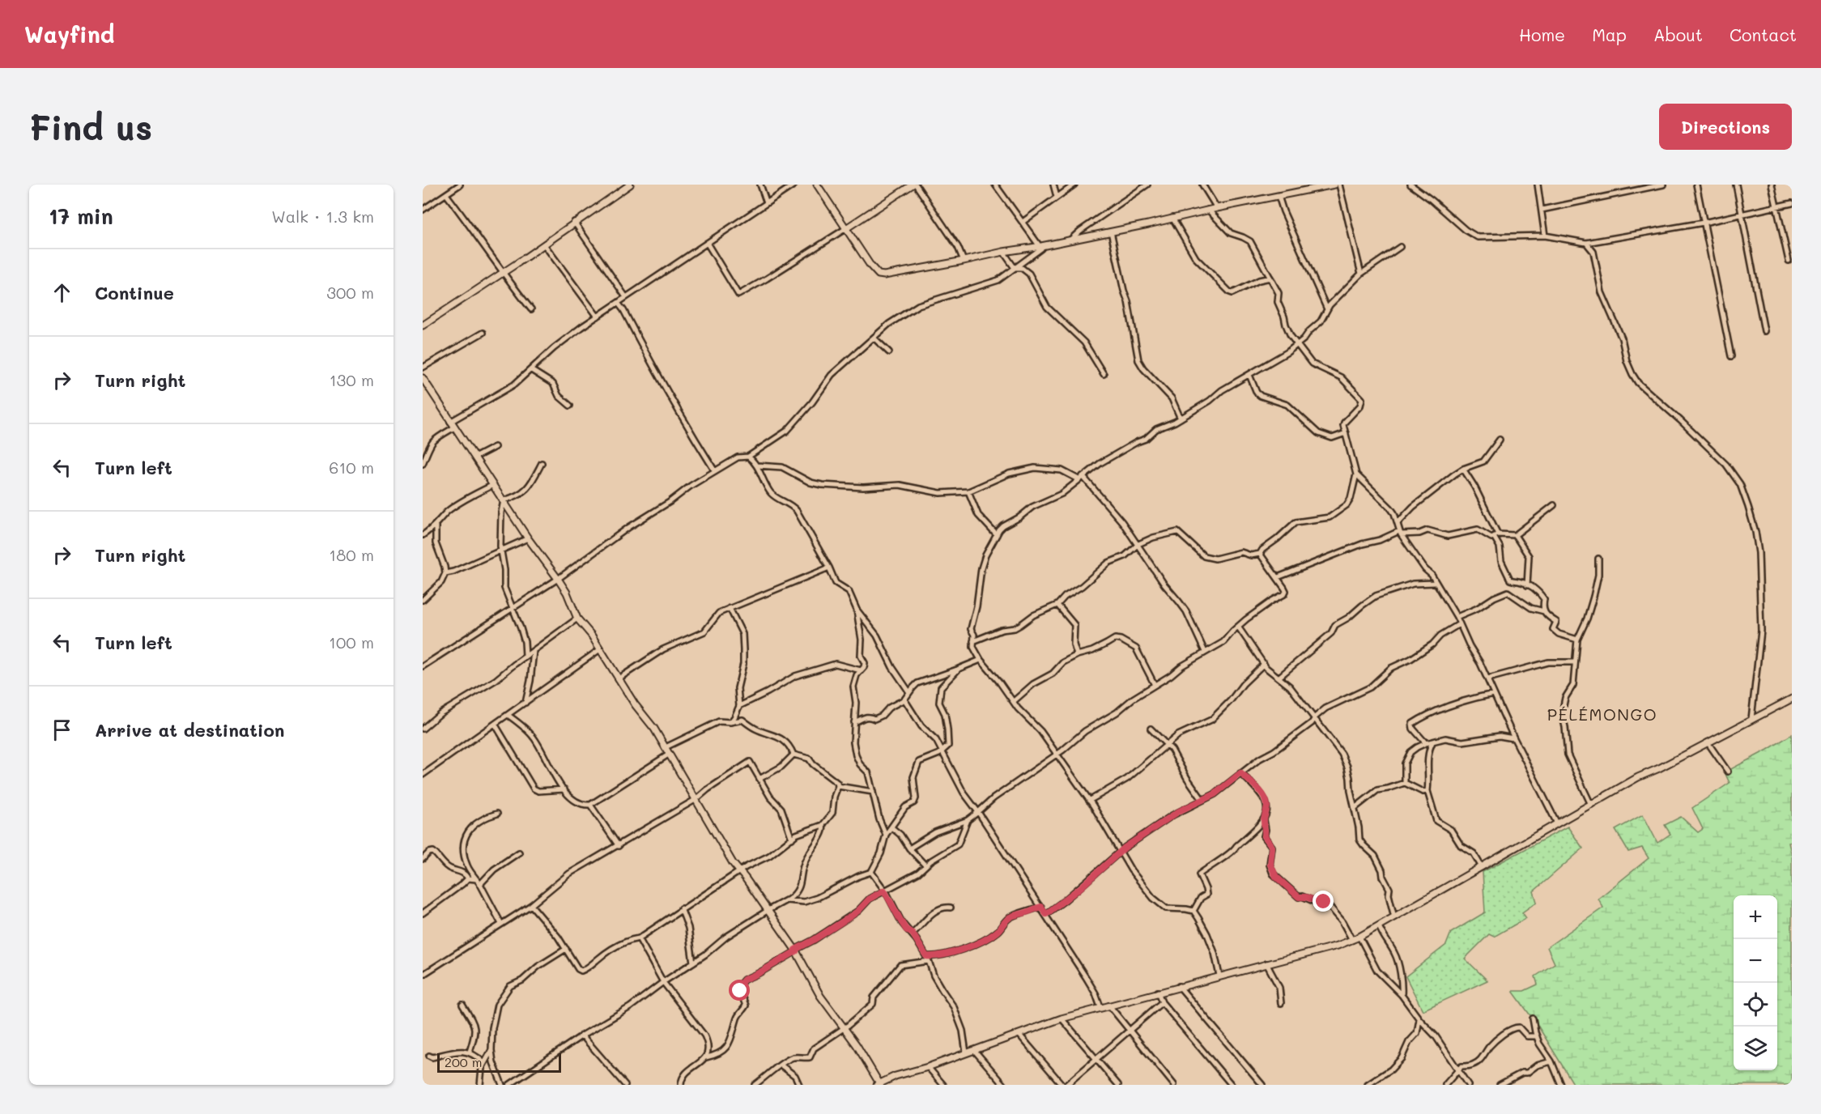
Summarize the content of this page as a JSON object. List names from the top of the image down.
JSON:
{
  "districts": ["PÉLÉMONGO"],
  "scale_bar": "200 m",
  "page": {
    "header": "Wayfind",
    "nav": [
      "Home",
      "Map",
      "About",
      "Contact"
    ],
    "buttons": "Directions",
    "title": "Find us",
    "heading": ["17 min", "Walk · 1.3 km"],
    "list": [
      ["Continue", "300 m"],
      ["Turn right", "130 m"],
      ["Turn left", "610 m"],
      ["Turn right", "180 m"],
      ["Turn left", "100 m"],
      "Arrive at destination"
    ],
    "map_buttons": ["+", "−"],
    "scale": "200 m"
  }
}
